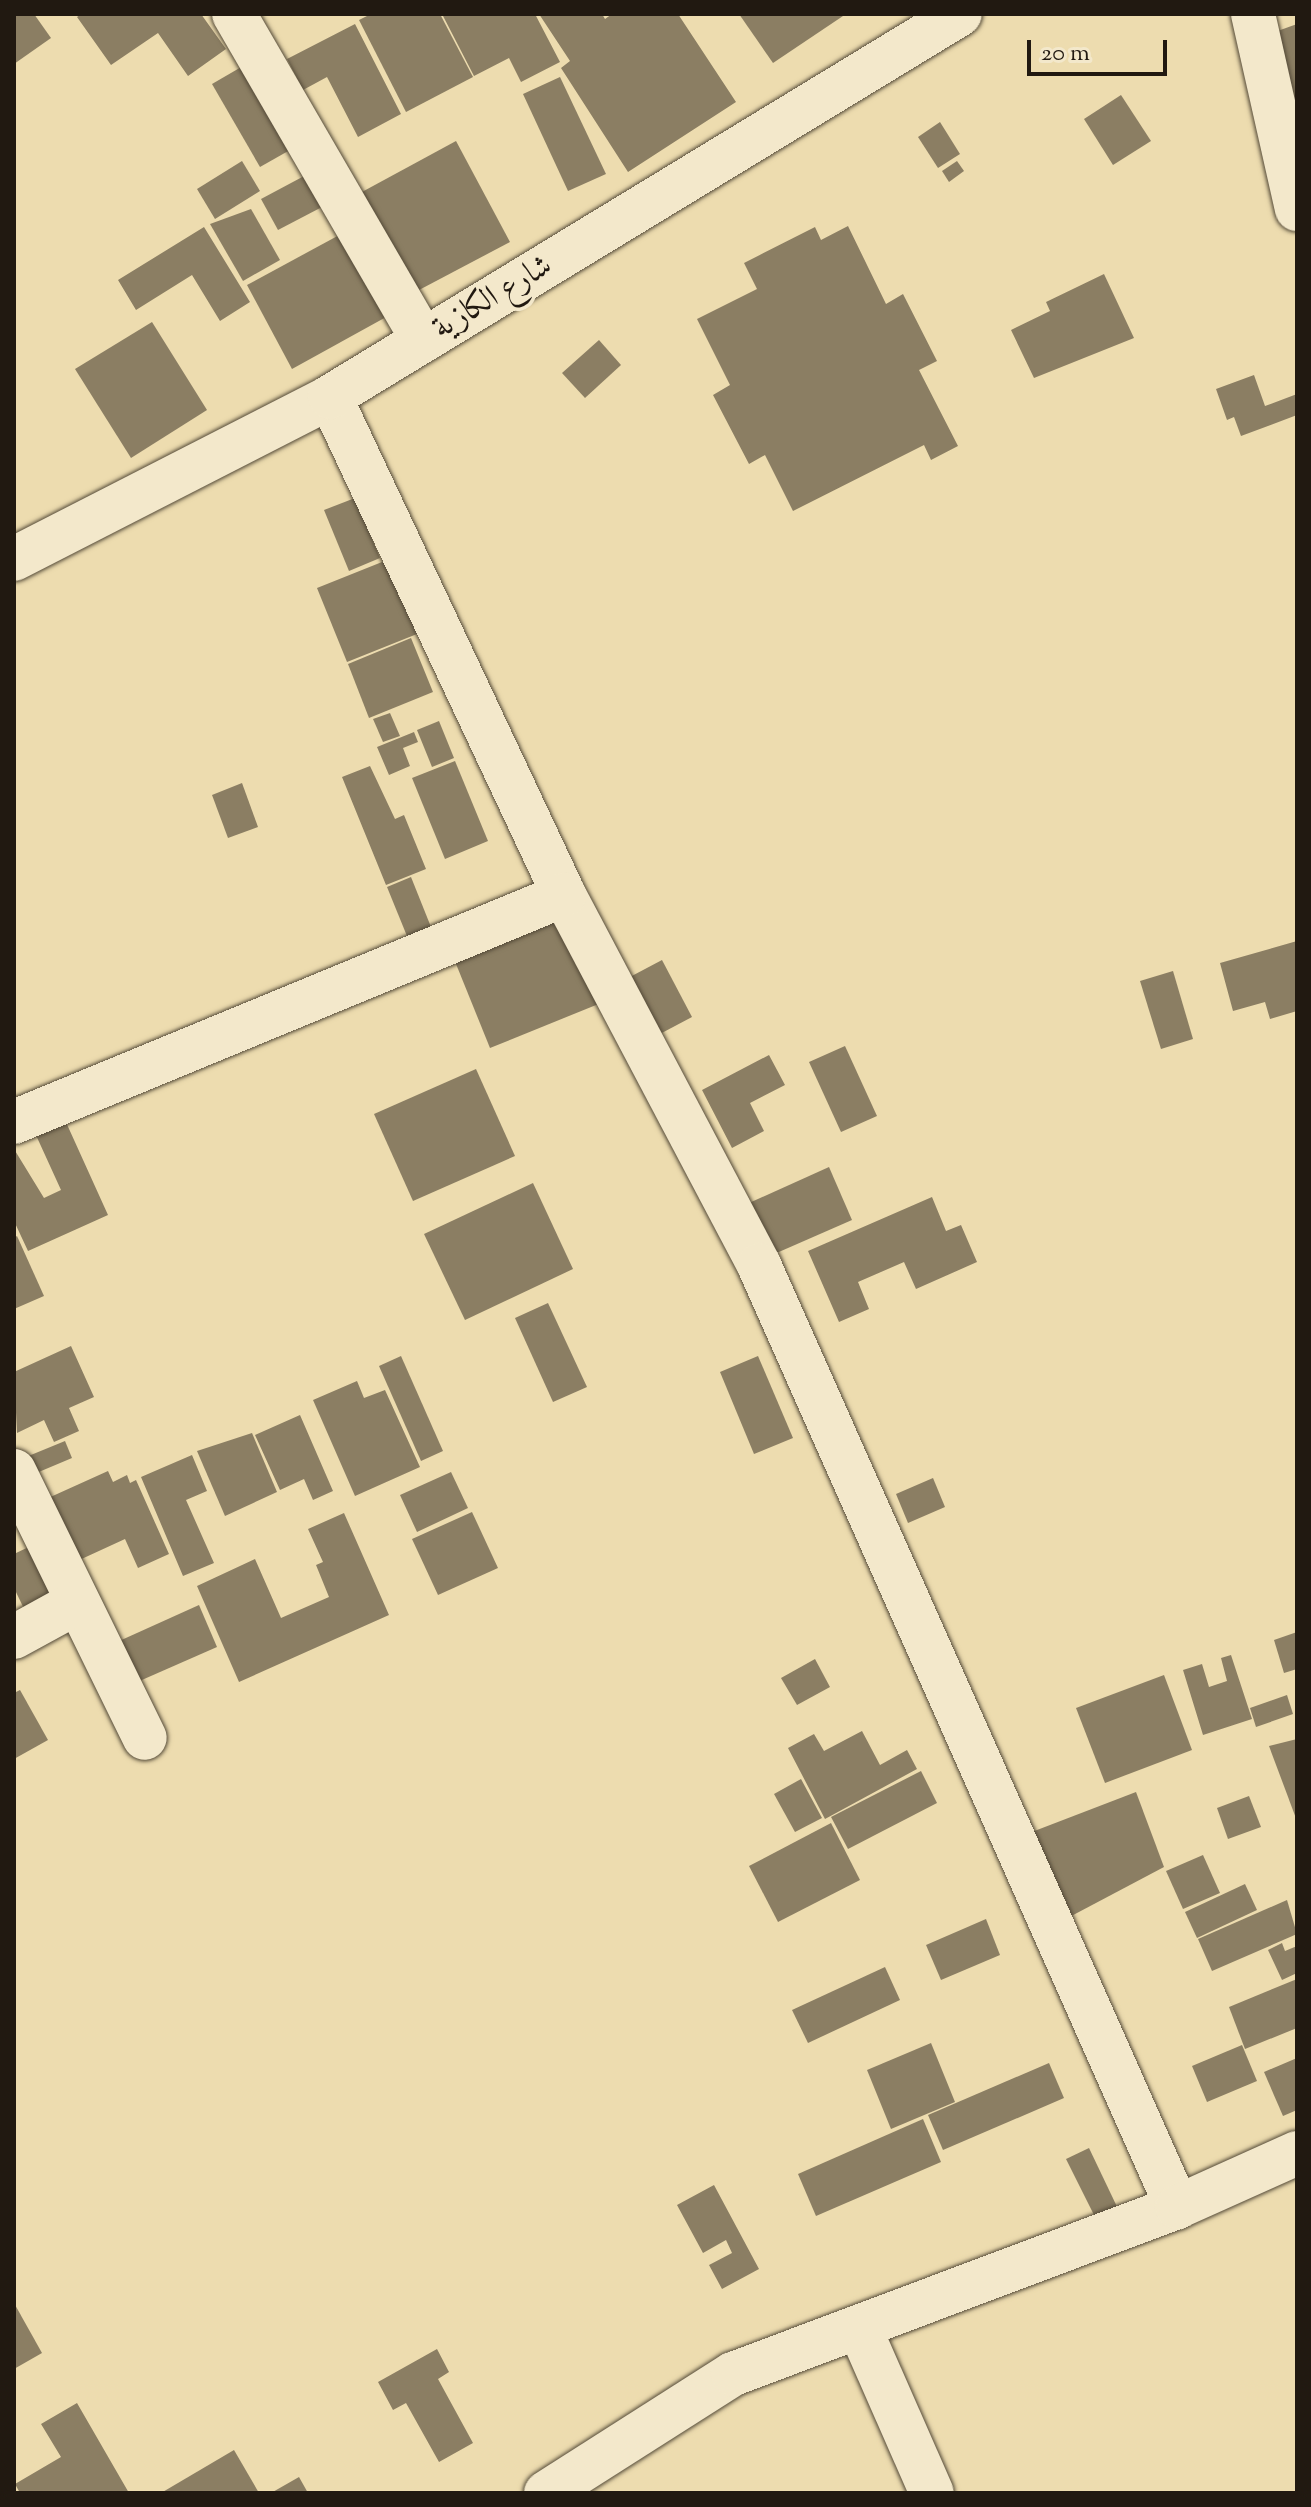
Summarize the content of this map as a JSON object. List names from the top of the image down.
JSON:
{
  "streets": {
    "street": ["شارع الكازية"]
  },
  "scale_bar": "20 m"
}
